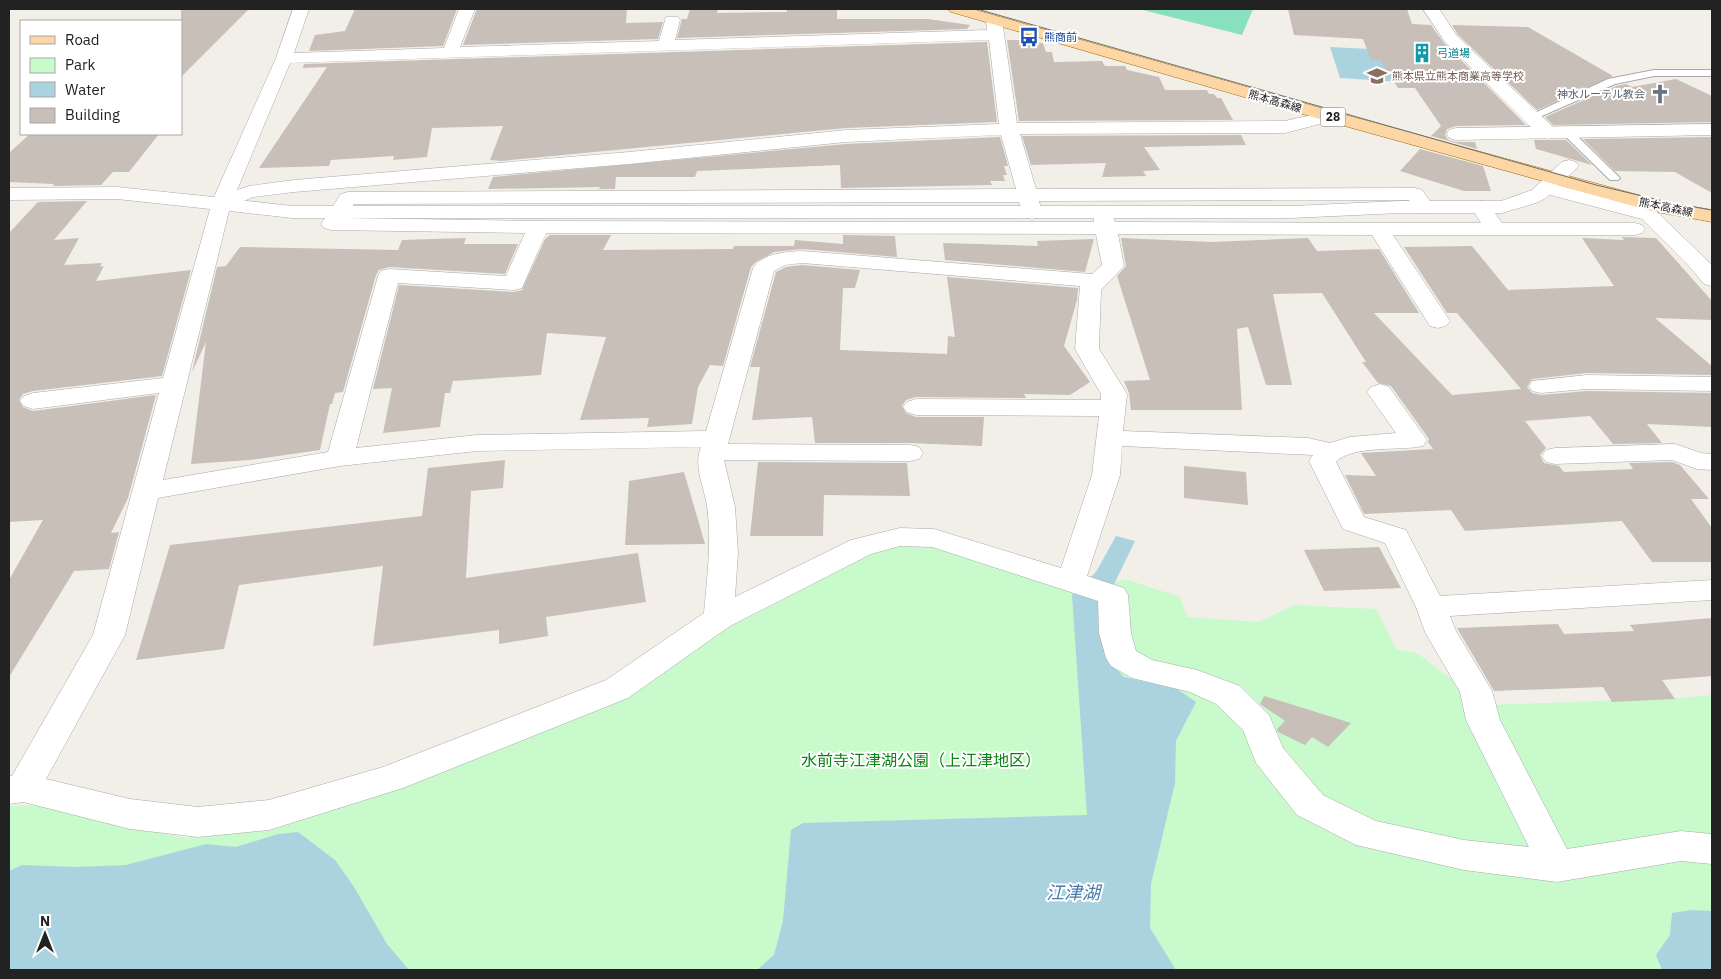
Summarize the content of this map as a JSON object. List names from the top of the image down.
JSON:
{
  "streets": {
    "main road": ["熊本高森線", "28"]
  },
  "water": ["江津湖"],
  "parks": ["水前寺江津湖公園（上江津地区）"],
  "places": {
    "bus stop": ["熊商前"],
    "building": ["弓道場"],
    "school or university": ["熊本県立熊本商業高等学校"],
    "church": ["神水ルーテル教会"]
  },
  "legend": [
    "Road",
    "Park",
    "Water",
    "Building"
  ],
  "north": "top"
}
